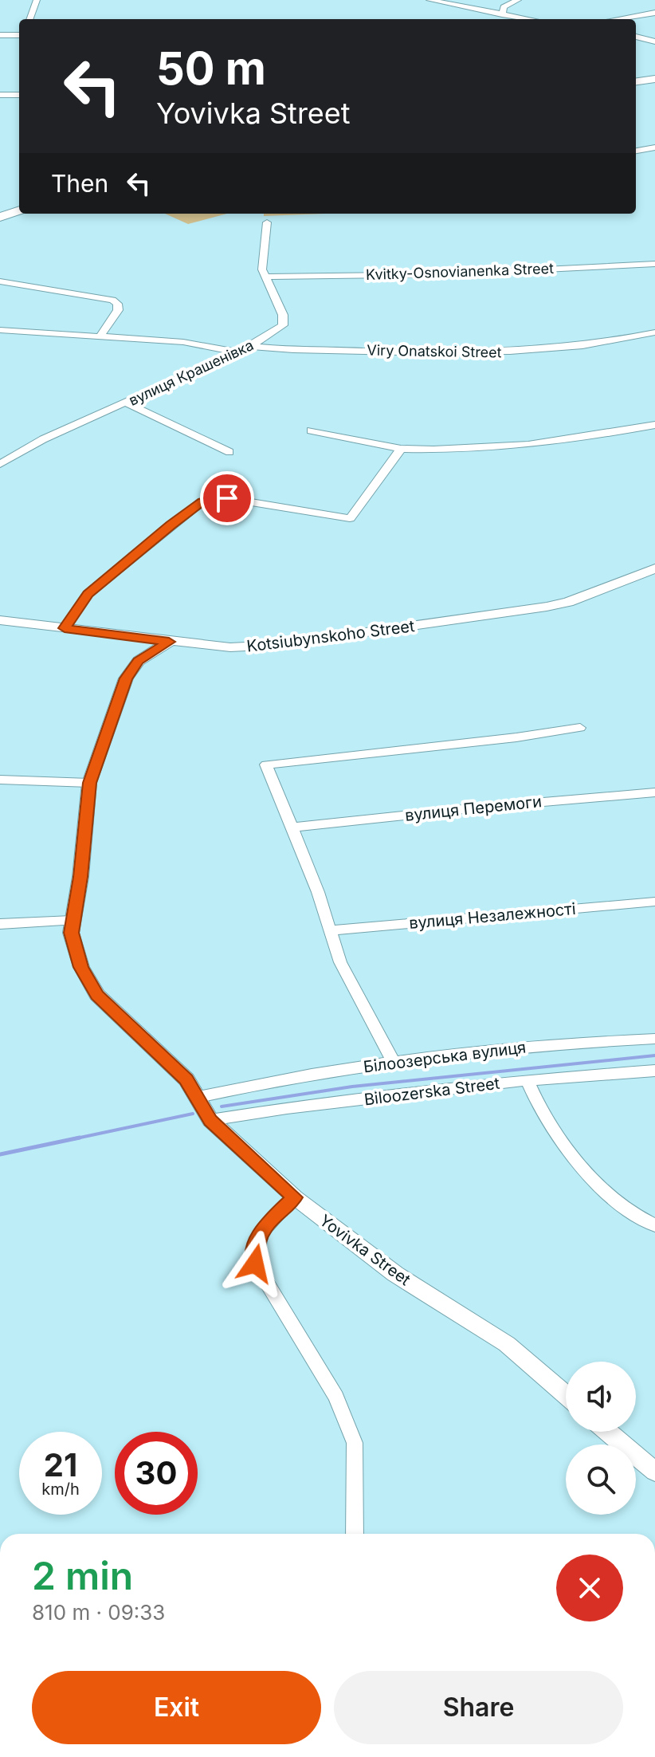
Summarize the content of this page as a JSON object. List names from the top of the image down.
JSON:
{
  "streets": {
    "street": [
      "Kvitky-Osnovianenka Street",
      "Viry Onatskoi Street",
      "вулиця Крашенівка",
      "Kotsiubynskoho Street",
      "вулиця Перемоги",
      "вулиця Незалежності",
      "Білоозерська вулиця",
      "Biloozerska Street",
      "Yovivka Street"
    ]
  },
  "crossings": [
    ["Kvitky-Osnovianenka Street", "вулиця Крашенівка"],
    ["Viry Onatskoi Street", "вулиця Крашенівка"],
    ["Kotsiubynskoho Street", "Yovivka Street"],
    ["Білоозерська вулиця", "Yovivka Street"],
    ["Biloozerska Street", "Yovivka Street"]
  ],
  "page": {
    "turn": ["50 m", "Yovivka Street"],
    "then": "Then",
    "speed": "21 km/h",
    "limit": "30",
    "heading": ["2 min", "810 m · 09:33"],
    "buttons": ["Exit", "Share"]
  }
}
